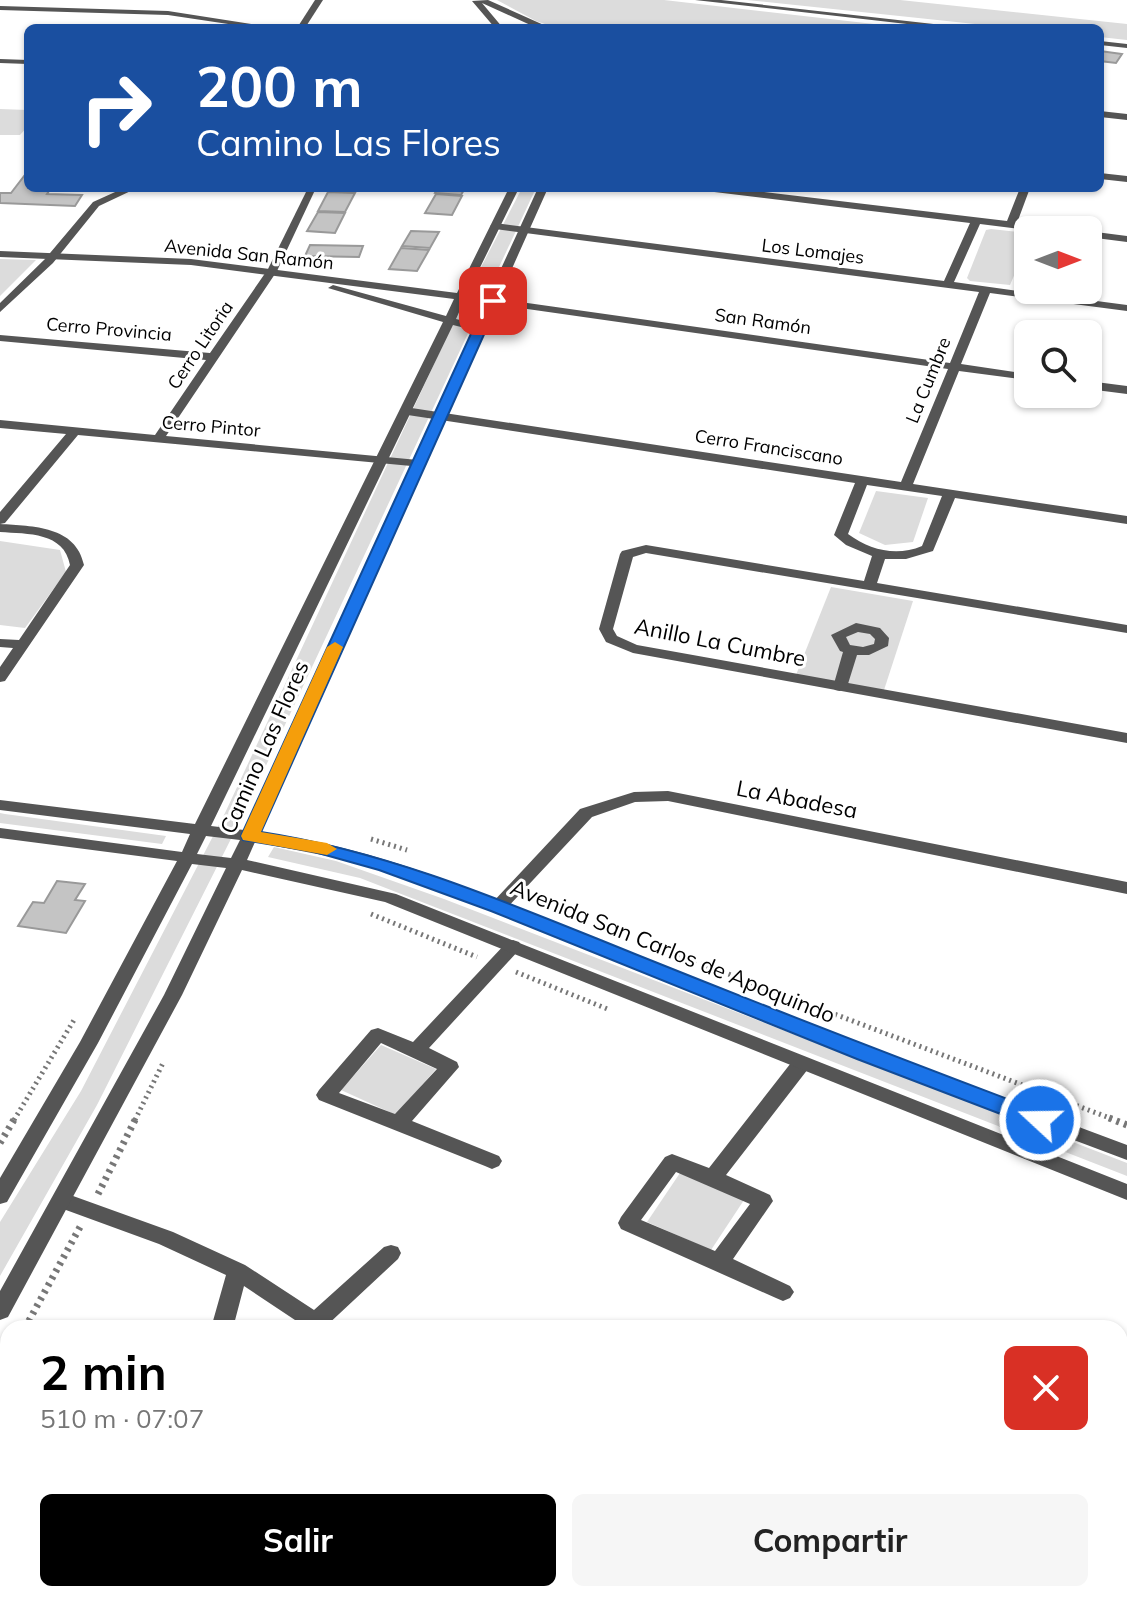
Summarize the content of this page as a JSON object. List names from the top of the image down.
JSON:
{
  "streets": {
    "street": [
      "Los Lomajes",
      "Avenida San Ramón",
      "San Ramón",
      "Cerro Provincia",
      "Cerro Litoria",
      "La Cumbre",
      "Cerro Pintor",
      "Cerro Franciscano",
      "Anillo La Cumbre",
      "Camino Las Flores",
      "La Abadesa",
      "Avenida San Carlos de Apoquindo"
    ]
  },
  "crossings": [
    ["Los Lomajes", "La Cumbre"],
    ["Los Lomajes", "Camino Las Flores"],
    ["Avenida San Ramón", "San Ramón"],
    ["Avenida San Ramón", "Cerro Litoria"],
    ["Avenida San Ramón", "Camino Las Flores"],
    ["San Ramón", "La Cumbre"],
    ["San Ramón", "Camino Las Flores"],
    ["Cerro Provincia", "Cerro Litoria"],
    ["Cerro Litoria", "Cerro Pintor"],
    ["La Cumbre", "Cerro Franciscano"],
    ["Cerro Pintor", "Camino Las Flores"],
    ["Cerro Franciscano", "Camino Las Flores"],
    ["Camino Las Flores", "Avenida San Carlos de Apoquindo"],
    ["La Abadesa", "Avenida San Carlos de Apoquindo"]
  ],
  "north": "right",
  "page": {
    "turn": ["200 m", "Camino Las Flores"],
    "heading": ["2 min", "510 m · 07:07"],
    "buttons": ["Salir", "Compartir"]
  }
}
